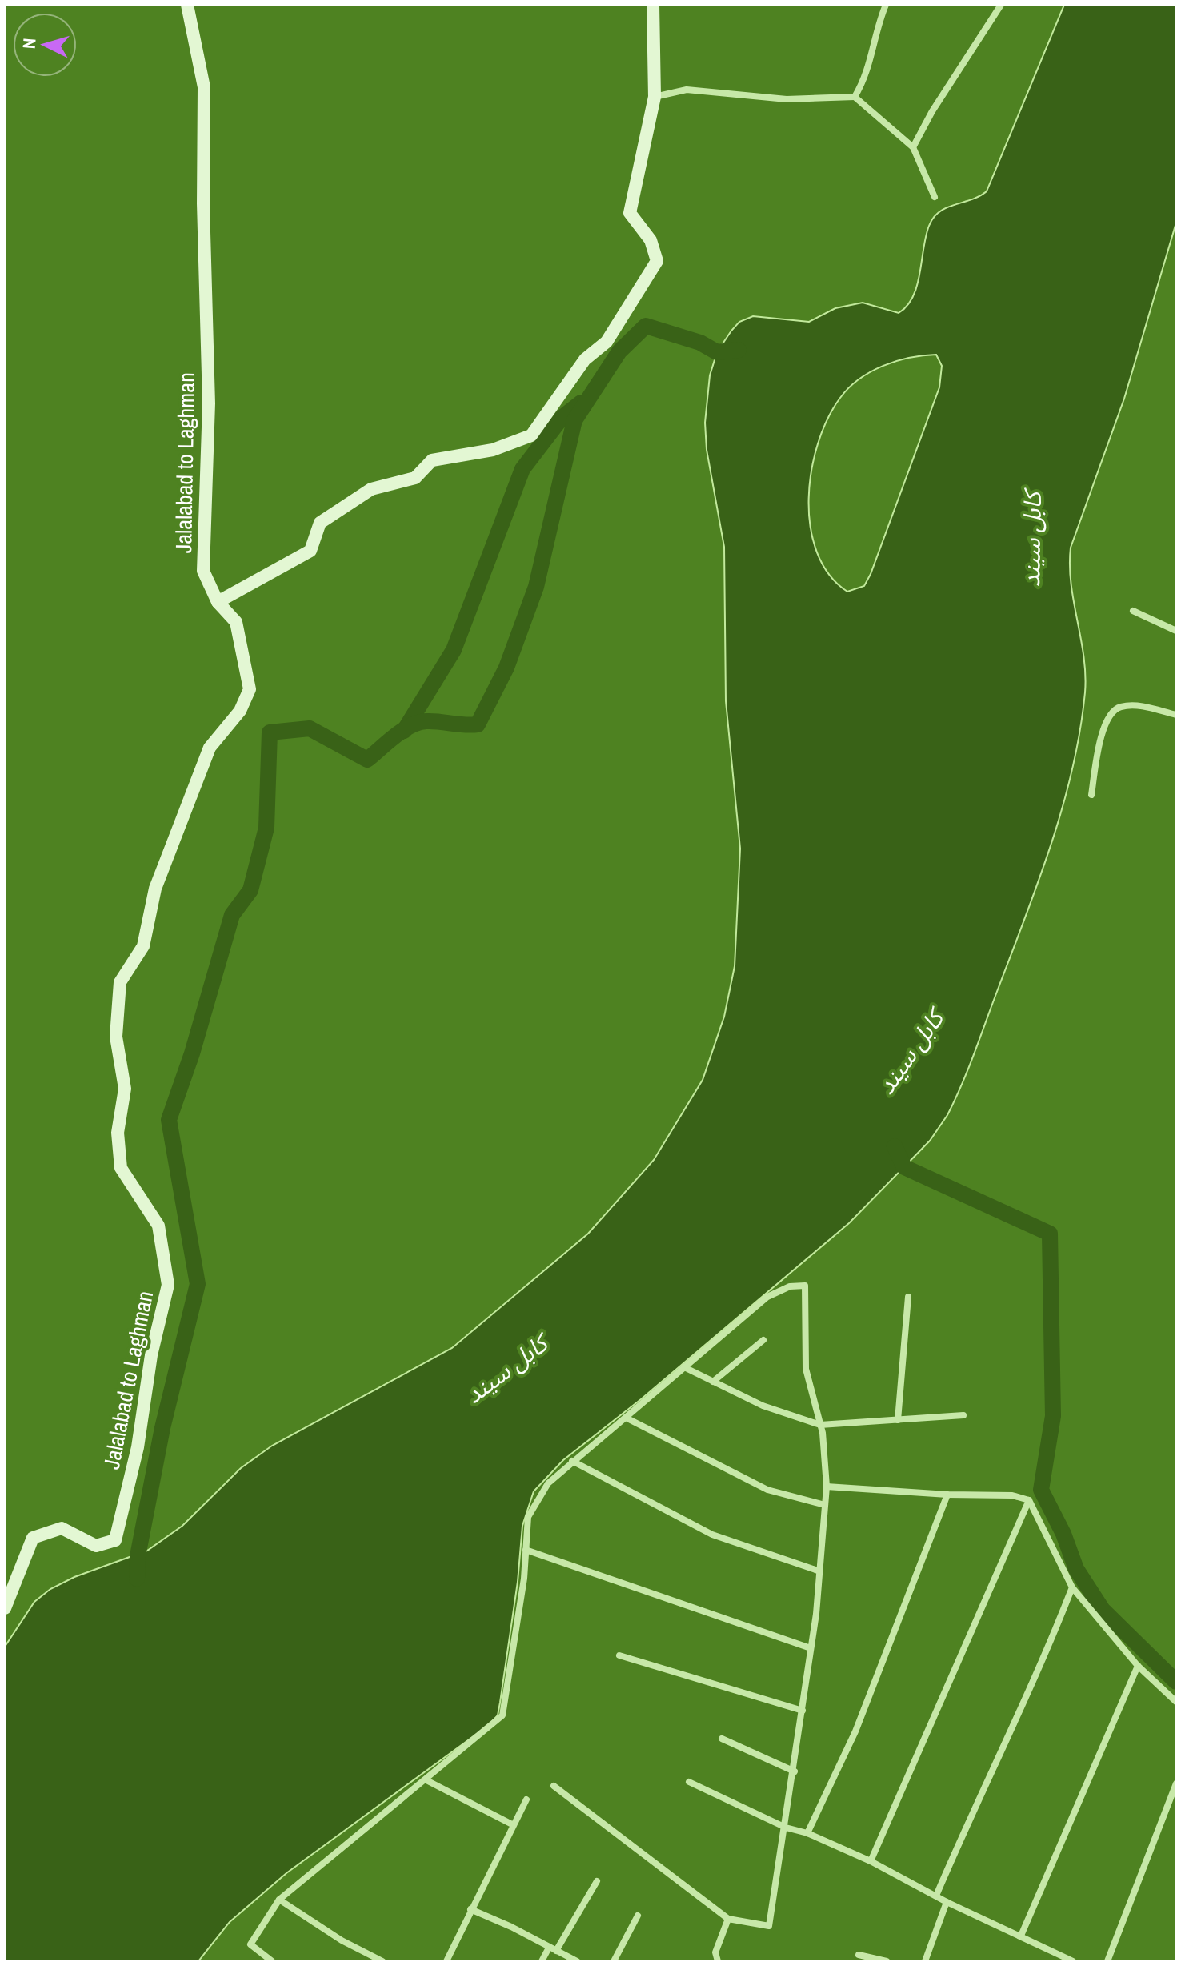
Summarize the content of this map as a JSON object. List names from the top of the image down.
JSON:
{
  "streets": {
    "street": ["Jalalabad to Laghman"]
  },
  "water": ["کابل سيند"],
  "north": "left"
}
